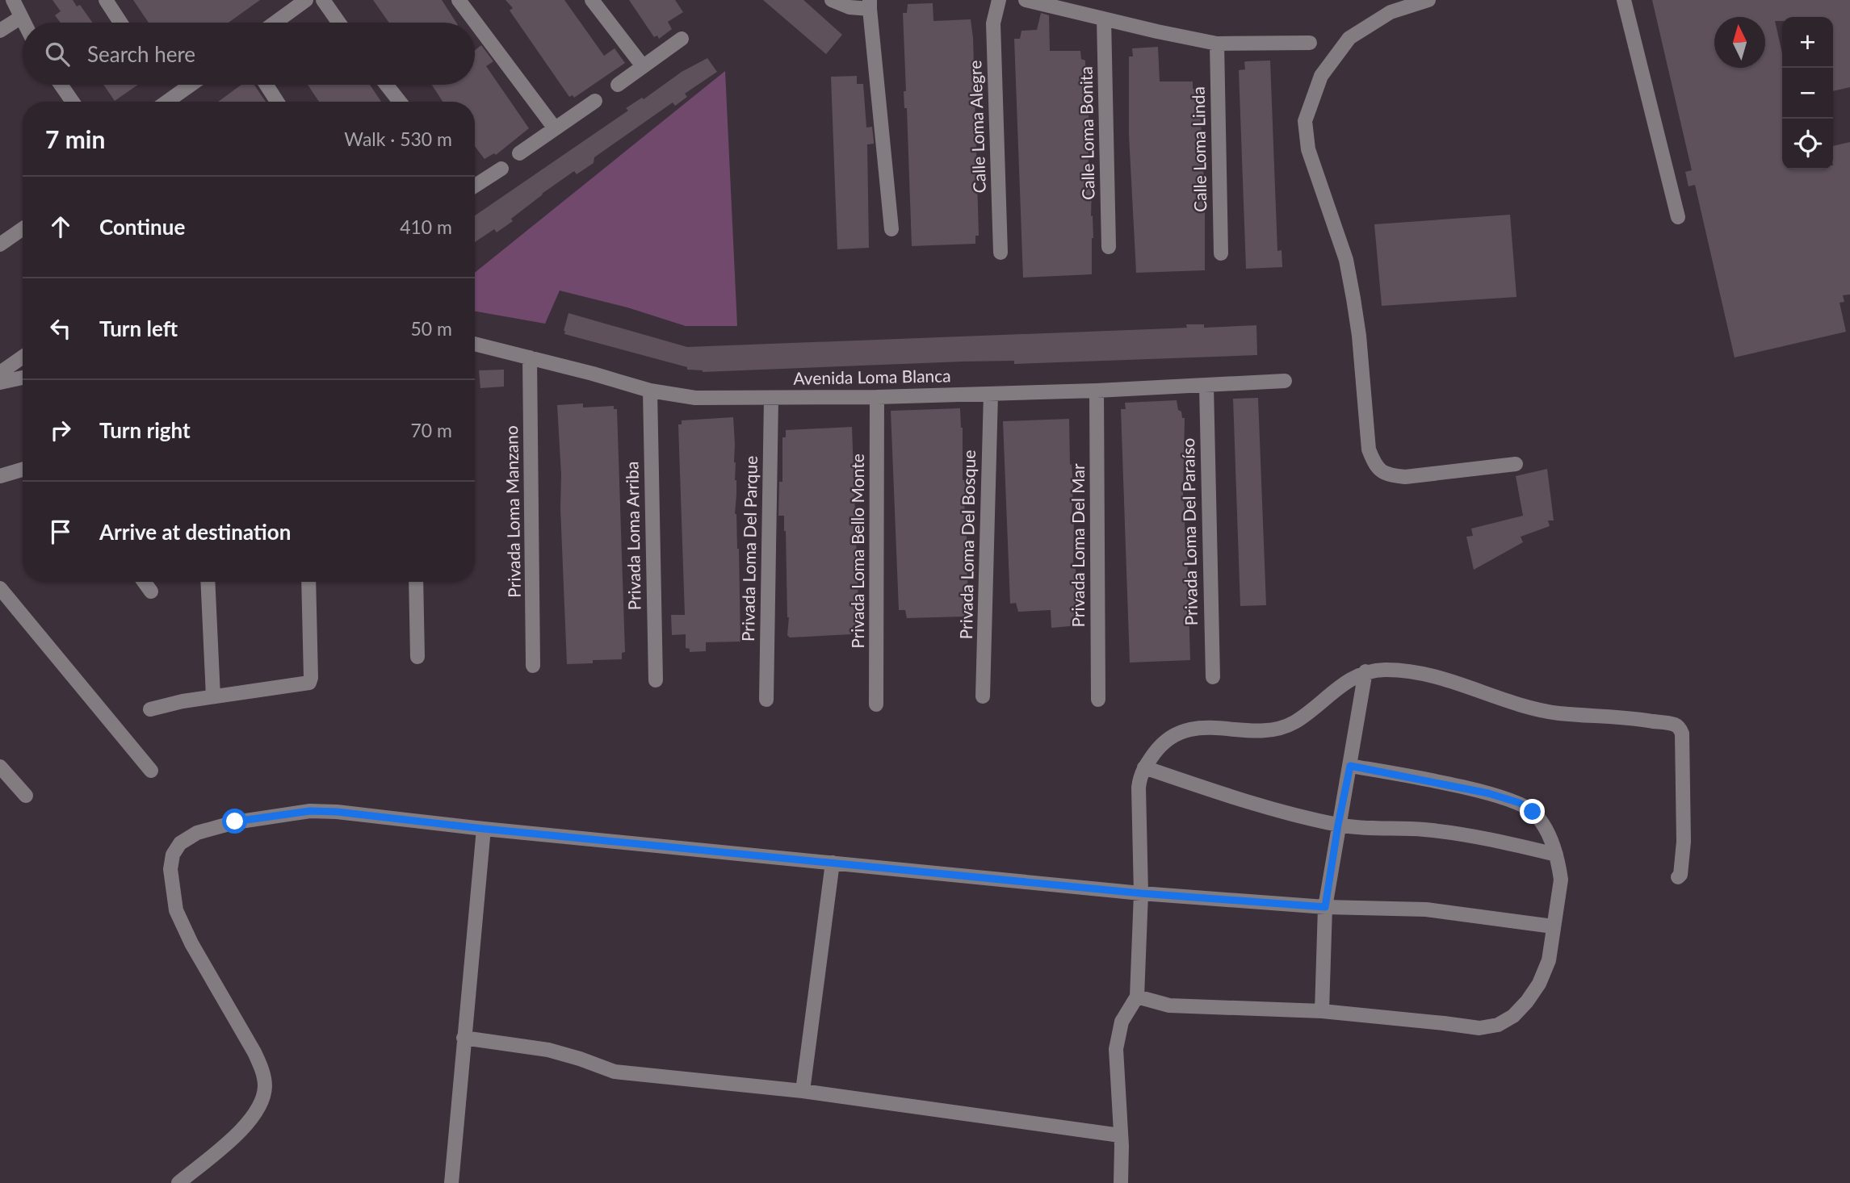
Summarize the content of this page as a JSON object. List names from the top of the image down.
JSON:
{
  "streets": {
    "street": [
      "Calle Loma Alegre",
      "Calle Loma Bonita",
      "Calle Loma Linda",
      "Avenida Loma Blanca",
      "Privada Loma Manzano",
      "Privada Loma Del Paraíso",
      "Privada Loma Arriba",
      "Privada Loma Del Bosque",
      "Privada Loma Del Mar",
      "Privada Loma Del Parque",
      "Privada Loma Bello Monte"
    ]
  },
  "crossings": [
    ["Avenida Loma Blanca", "Privada Loma Manzano"],
    ["Avenida Loma Blanca", "Privada Loma Del Paraíso"],
    ["Avenida Loma Blanca", "Privada Loma Arriba"],
    ["Avenida Loma Blanca", "Privada Loma Del Bosque"],
    ["Avenida Loma Blanca", "Privada Loma Del Mar"],
    ["Avenida Loma Blanca", "Privada Loma Del Parque"],
    ["Avenida Loma Blanca", "Privada Loma Bello Monte"]
  ],
  "north": "top",
  "page": {
    "map_buttons": ["+", "−"],
    "search": "Search here",
    "heading": ["7 min", "Walk · 530 m"],
    "list": [
      ["Continue", "410 m"],
      ["Turn left", "50 m"],
      ["Turn right", "70 m"],
      "Arrive at destination"
    ]
  }
}
